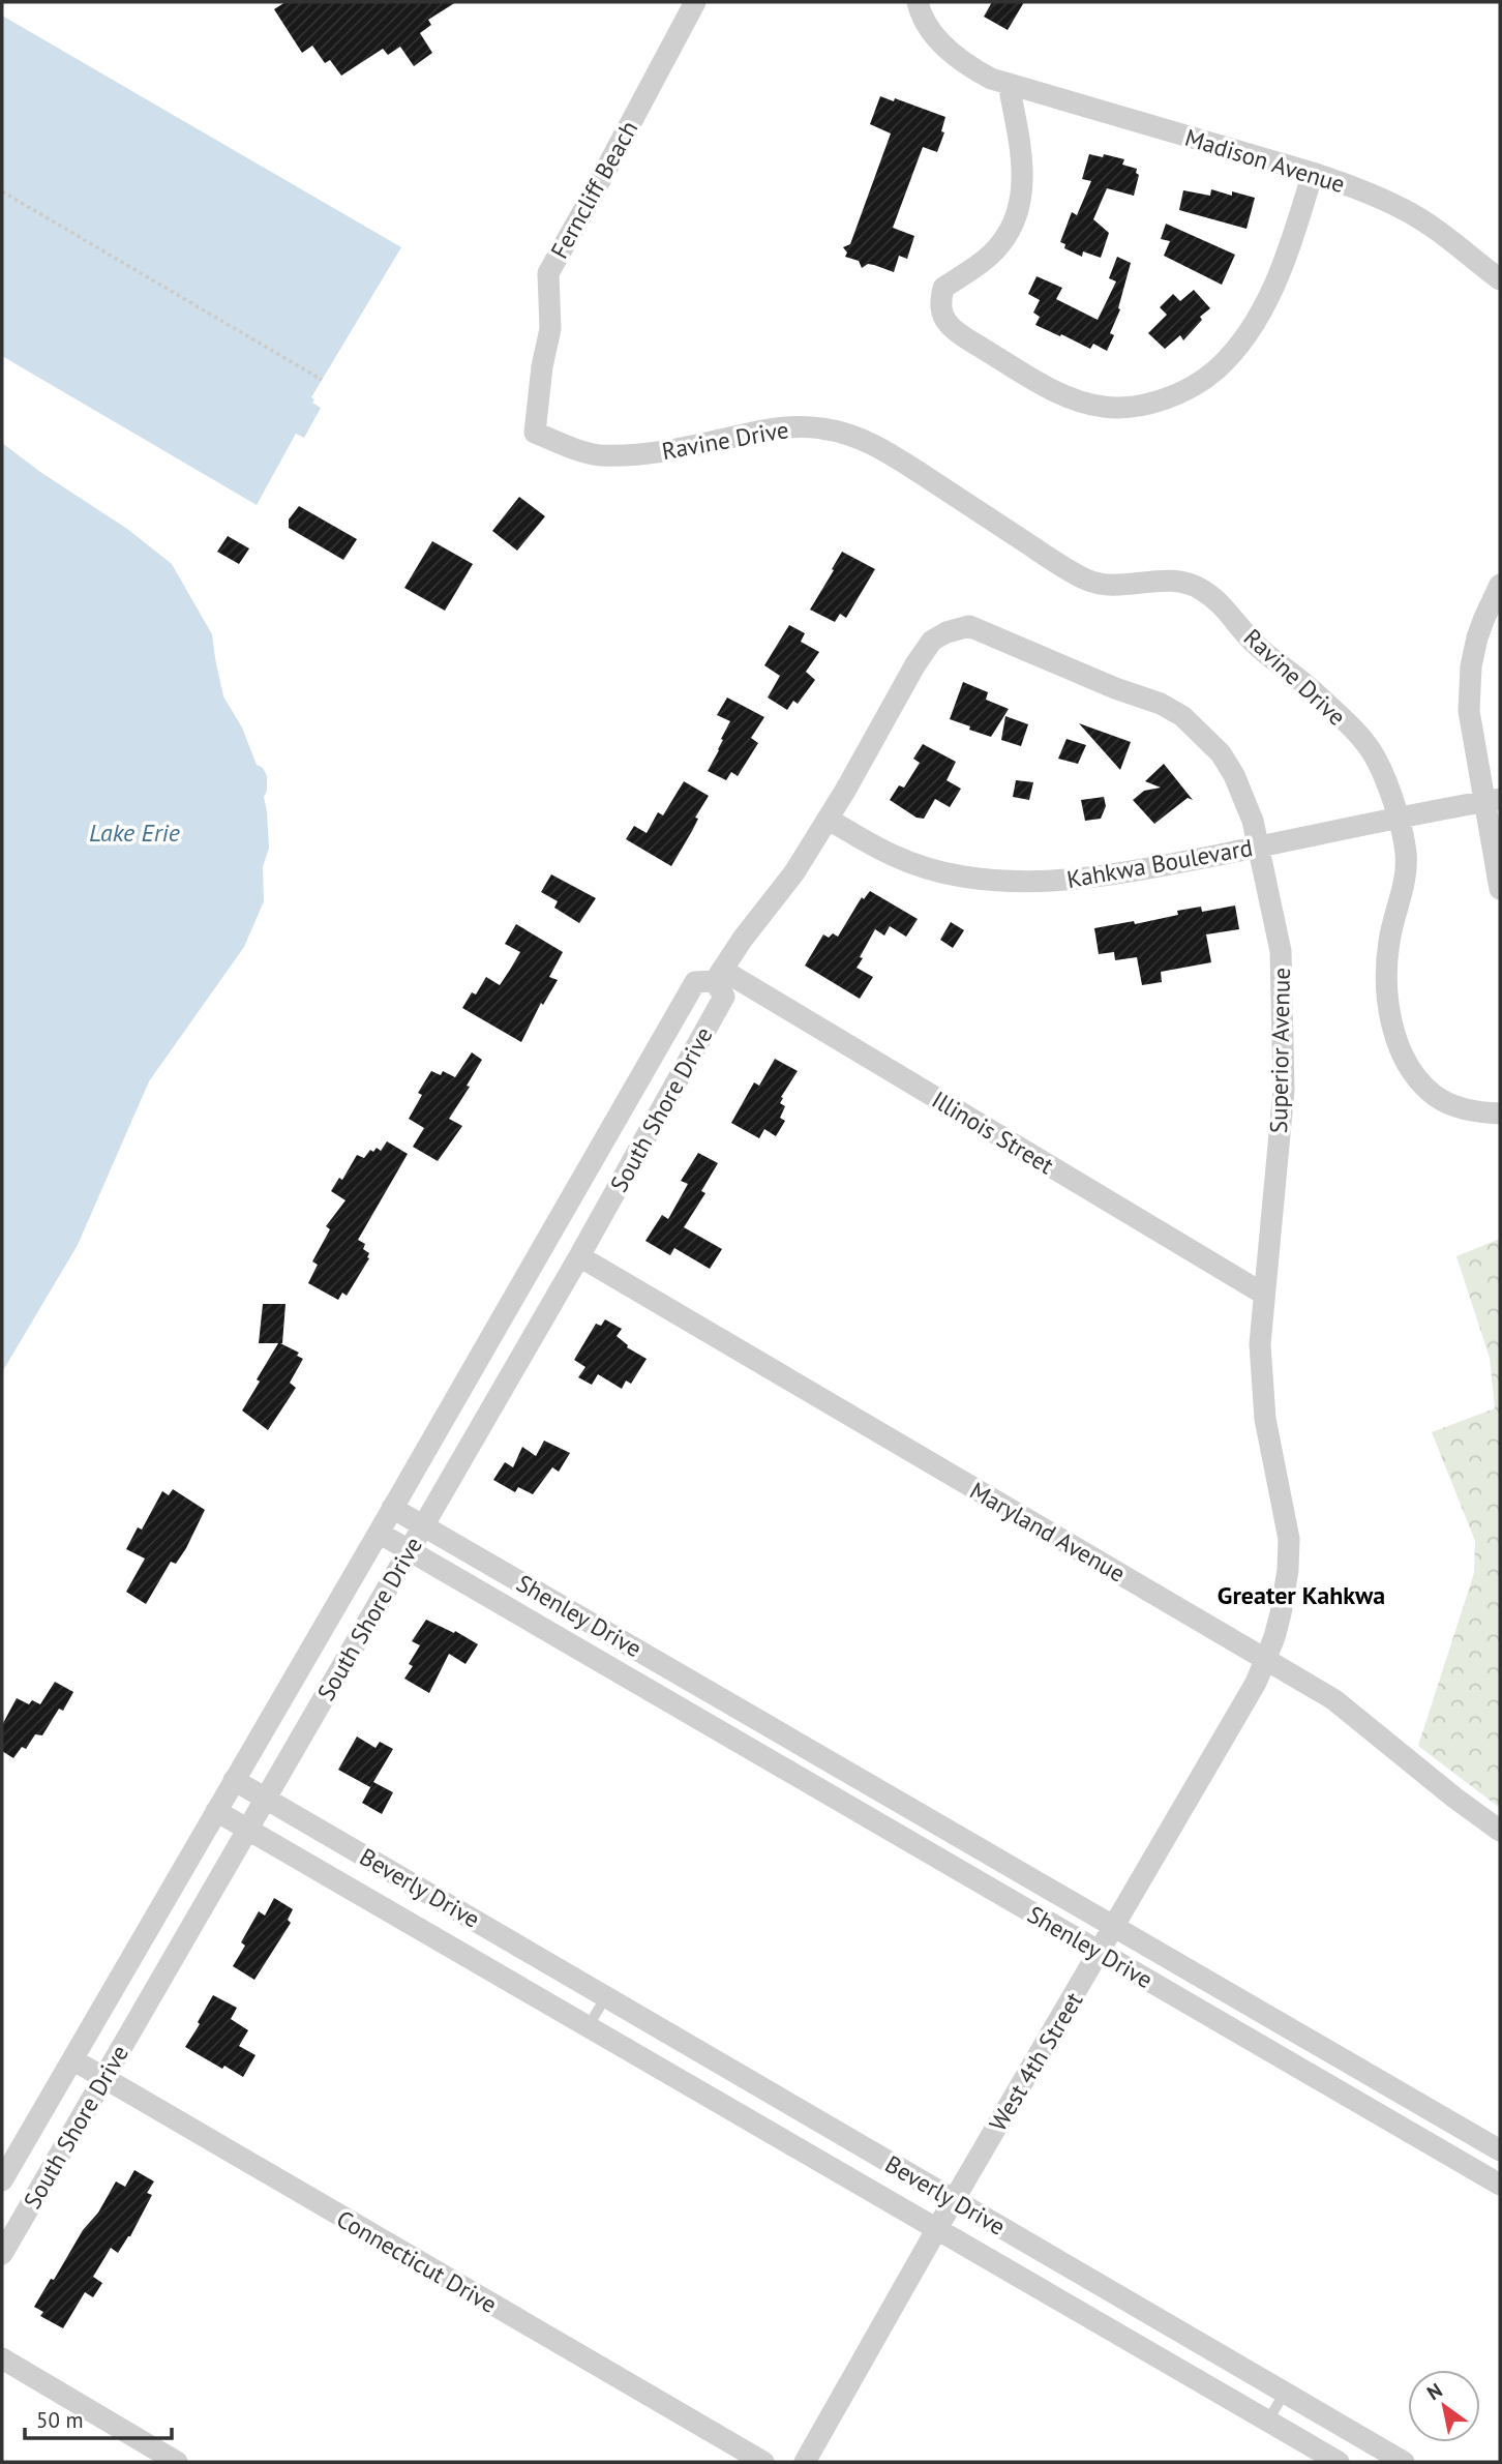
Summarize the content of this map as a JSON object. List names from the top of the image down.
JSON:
{
  "streets": {
    "street": [
      "Madison Avenue",
      "Ferncliff Beach",
      "Ravine Drive",
      "Kahkwa Boulevard",
      "Superior Avenue",
      "South Shore Drive",
      "Illinois Street",
      "Maryland Avenue",
      "Shenley Drive",
      "Beverly Drive",
      "West 4th Street",
      "Connecticut Drive"
    ]
  },
  "crossings": [
    ["Ferncliff Beach", "Ravine Drive"],
    ["Kahkwa Boulevard", "Superior Avenue"],
    ["Kahkwa Boulevard", "South Shore Drive"],
    ["Superior Avenue", "South Shore Drive"],
    ["Superior Avenue", "Illinois Street"],
    ["Superior Avenue", "Maryland Avenue"],
    ["Superior Avenue", "West 4th Street"],
    ["South Shore Drive", "Illinois Street"],
    ["South Shore Drive", "Maryland Avenue"],
    ["South Shore Drive", "Shenley Drive"],
    ["South Shore Drive", "Beverly Drive"],
    ["South Shore Drive", "Connecticut Drive"],
    ["Maryland Avenue", "West 4th Street"],
    ["Shenley Drive", "West 4th Street"],
    ["Beverly Drive", "West 4th Street"]
  ],
  "districts": ["Greater Kahkwa"],
  "water": ["Lake Erie"],
  "scale_bar": "50 m",
  "north": "top left"
}
